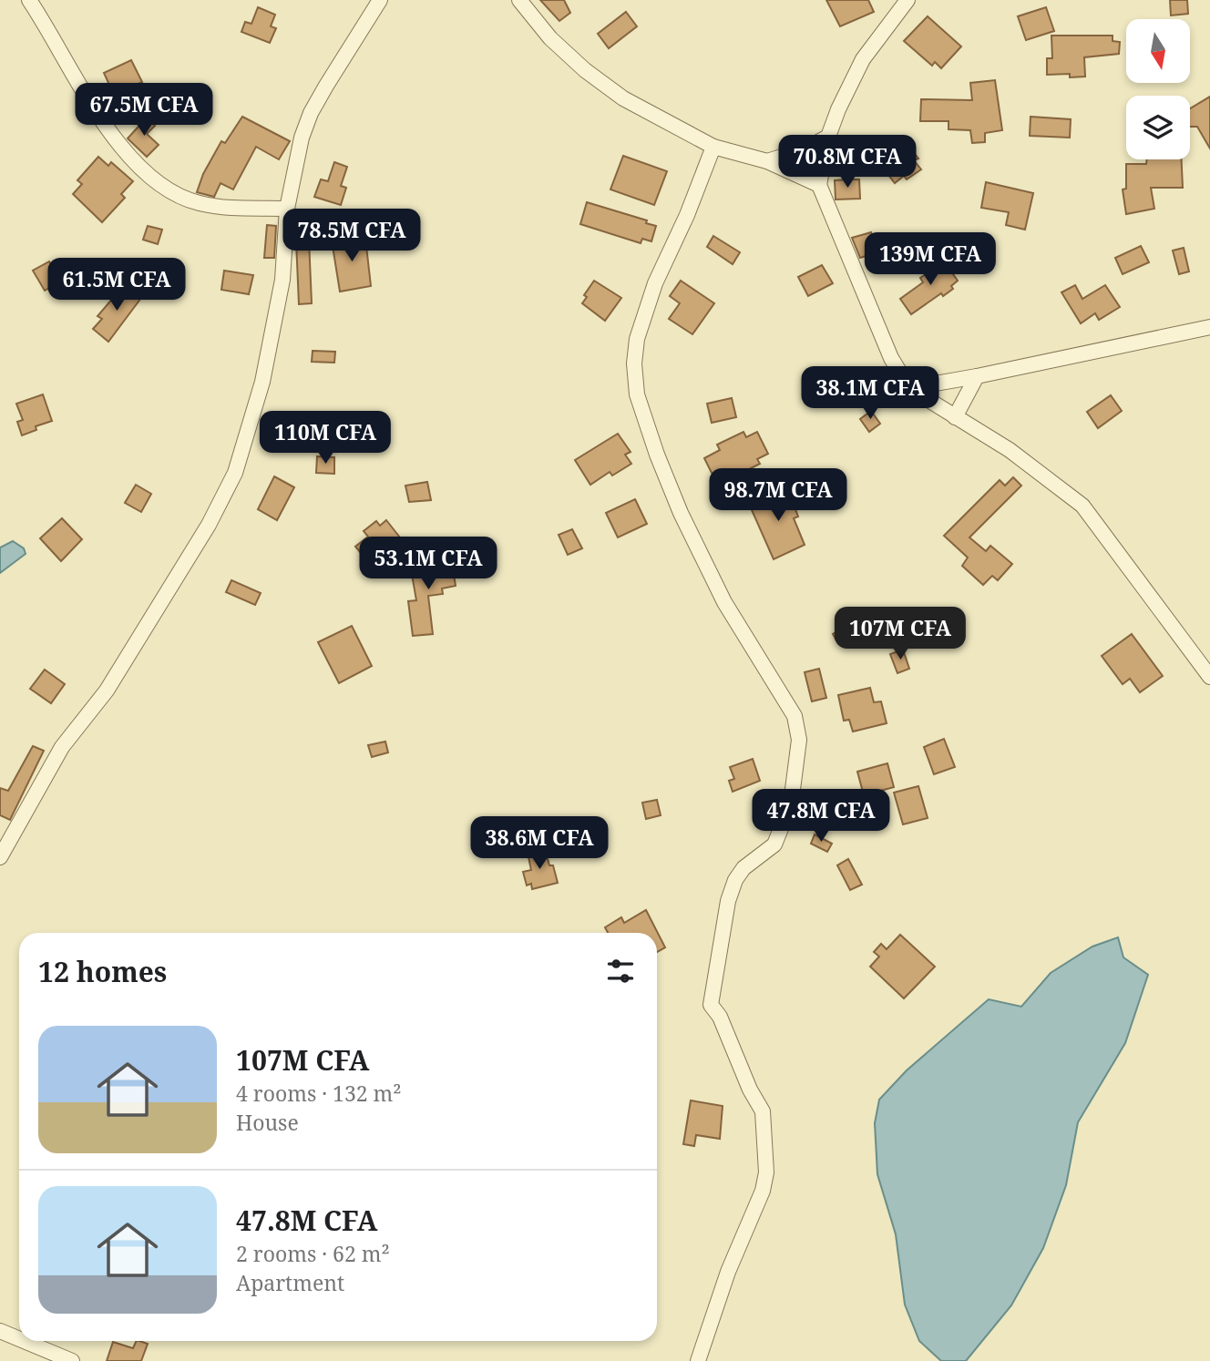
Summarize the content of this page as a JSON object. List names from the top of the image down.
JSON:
{
  "north": "bottom",
  "page": {
    "price": [
      "67.5M CFA",
      "70.8M CFA",
      "78.5M CFA",
      "139M CFA",
      "61.5M CFA",
      "38.1M CFA",
      "110M CFA",
      "98.7M CFA",
      "53.1M CFA",
      "107M CFA",
      "47.8M CFA",
      "38.6M CFA"
    ],
    "heading": "12 homes",
    "list": [
      {
        "name": "107M CFA",
        "note": "4 rooms · 132 m² · House"
      },
      {
        "name": "47.8M CFA",
        "note": "2 rooms · 62 m² · Apartment"
      }
    ]
  }
}
